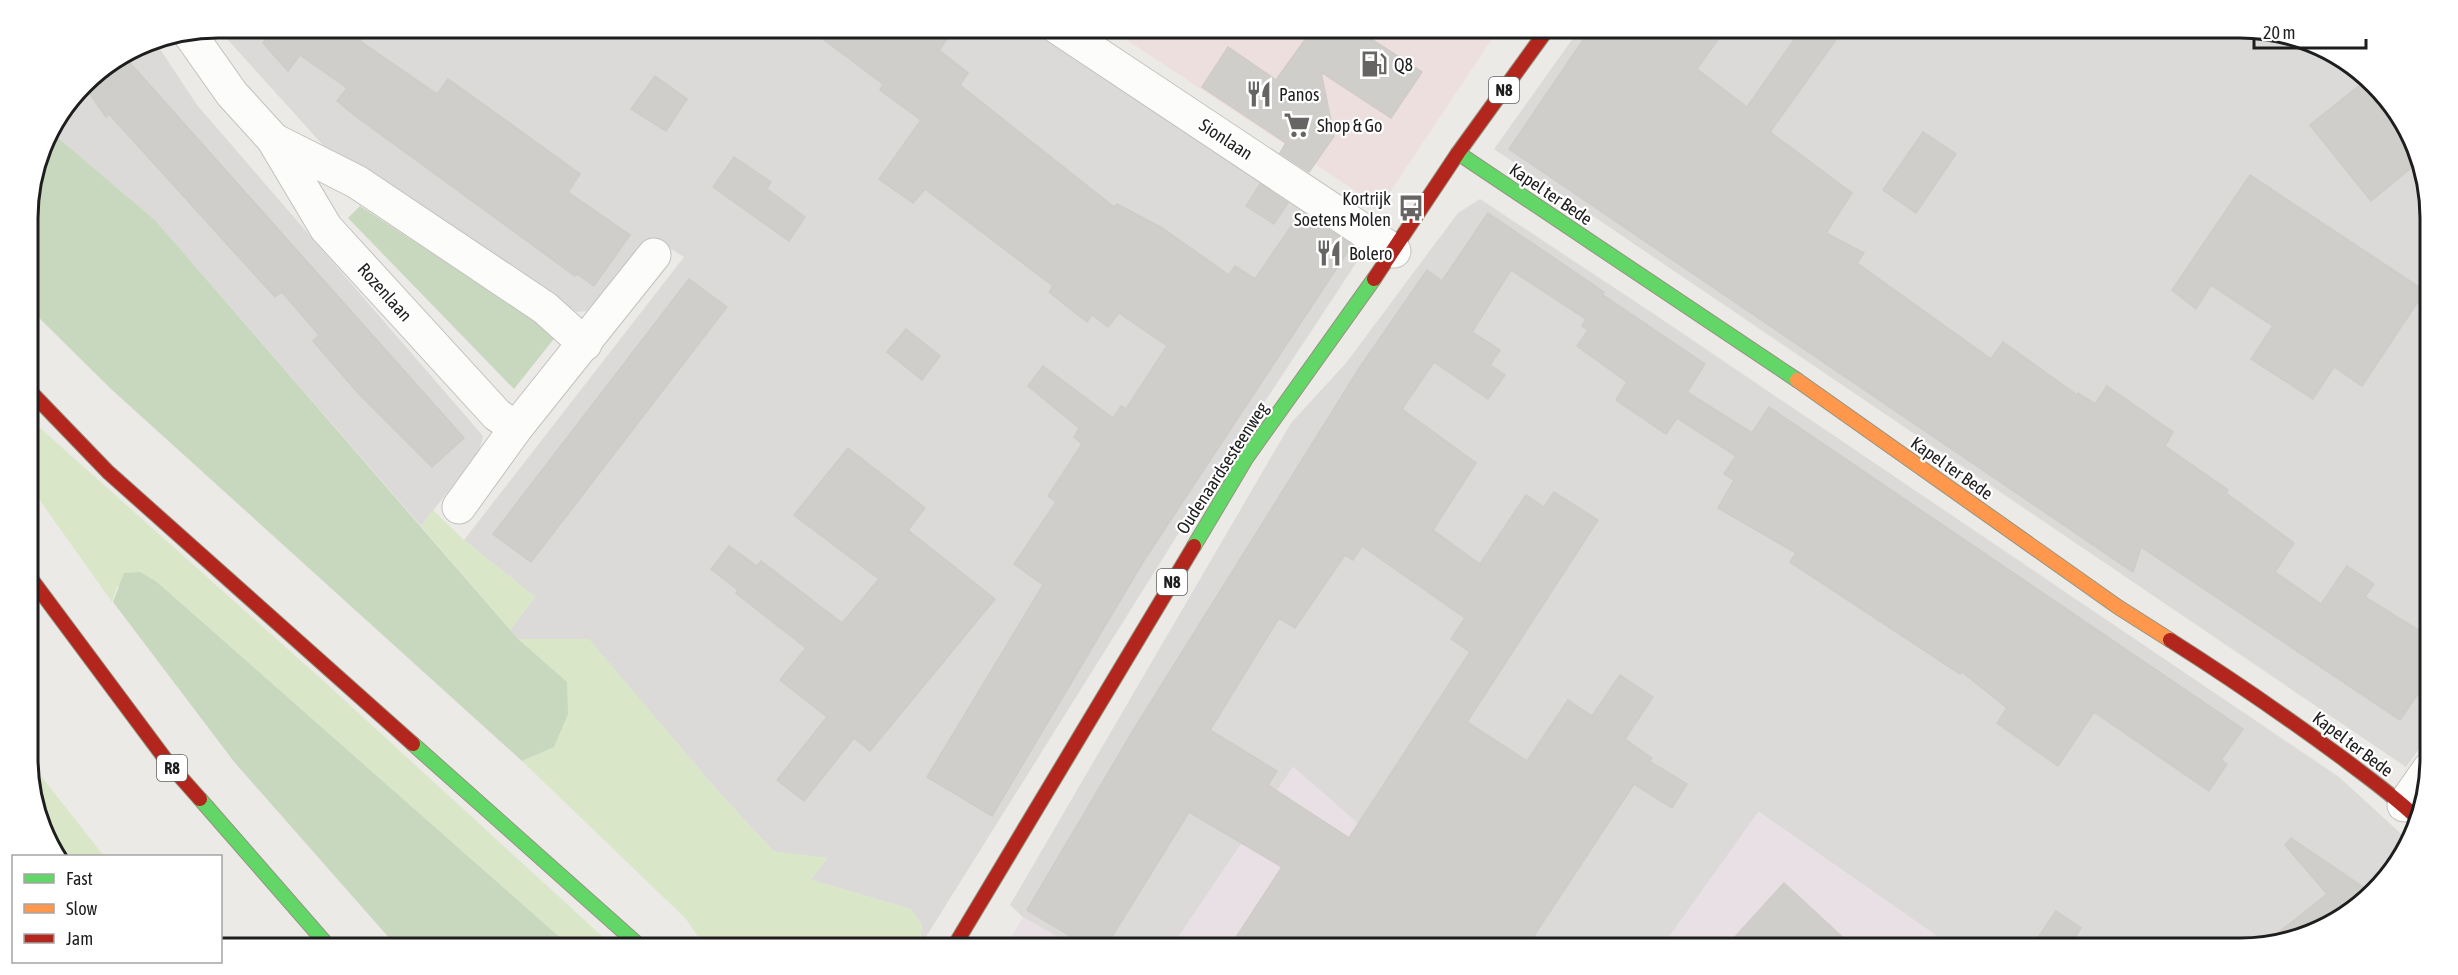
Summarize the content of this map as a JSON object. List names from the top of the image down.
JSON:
{
  "streets": {
    "main road": [
      "N8",
      "Kapel ter Bede",
      "Oudenaardsesteenweg",
      "R8"
    ],
    "street": ["Sionlaan", "Rozenlaan"]
  },
  "crossings": [
    ["Sionlaan", "Oudenaardsesteenweg"],
    ["Kapel ter Bede", "Oudenaardsesteenweg"]
  ],
  "places": {
    "fuel station": ["Q8"],
    "restaurant": ["Panos", "Bolero"],
    "supermarket": ["Shop & Go"],
    "bus stop": ["Kortrijk Soetens Molen"]
  },
  "legend": ["Fast", "Slow", "Jam"],
  "scale_bar": "20 m"
}
